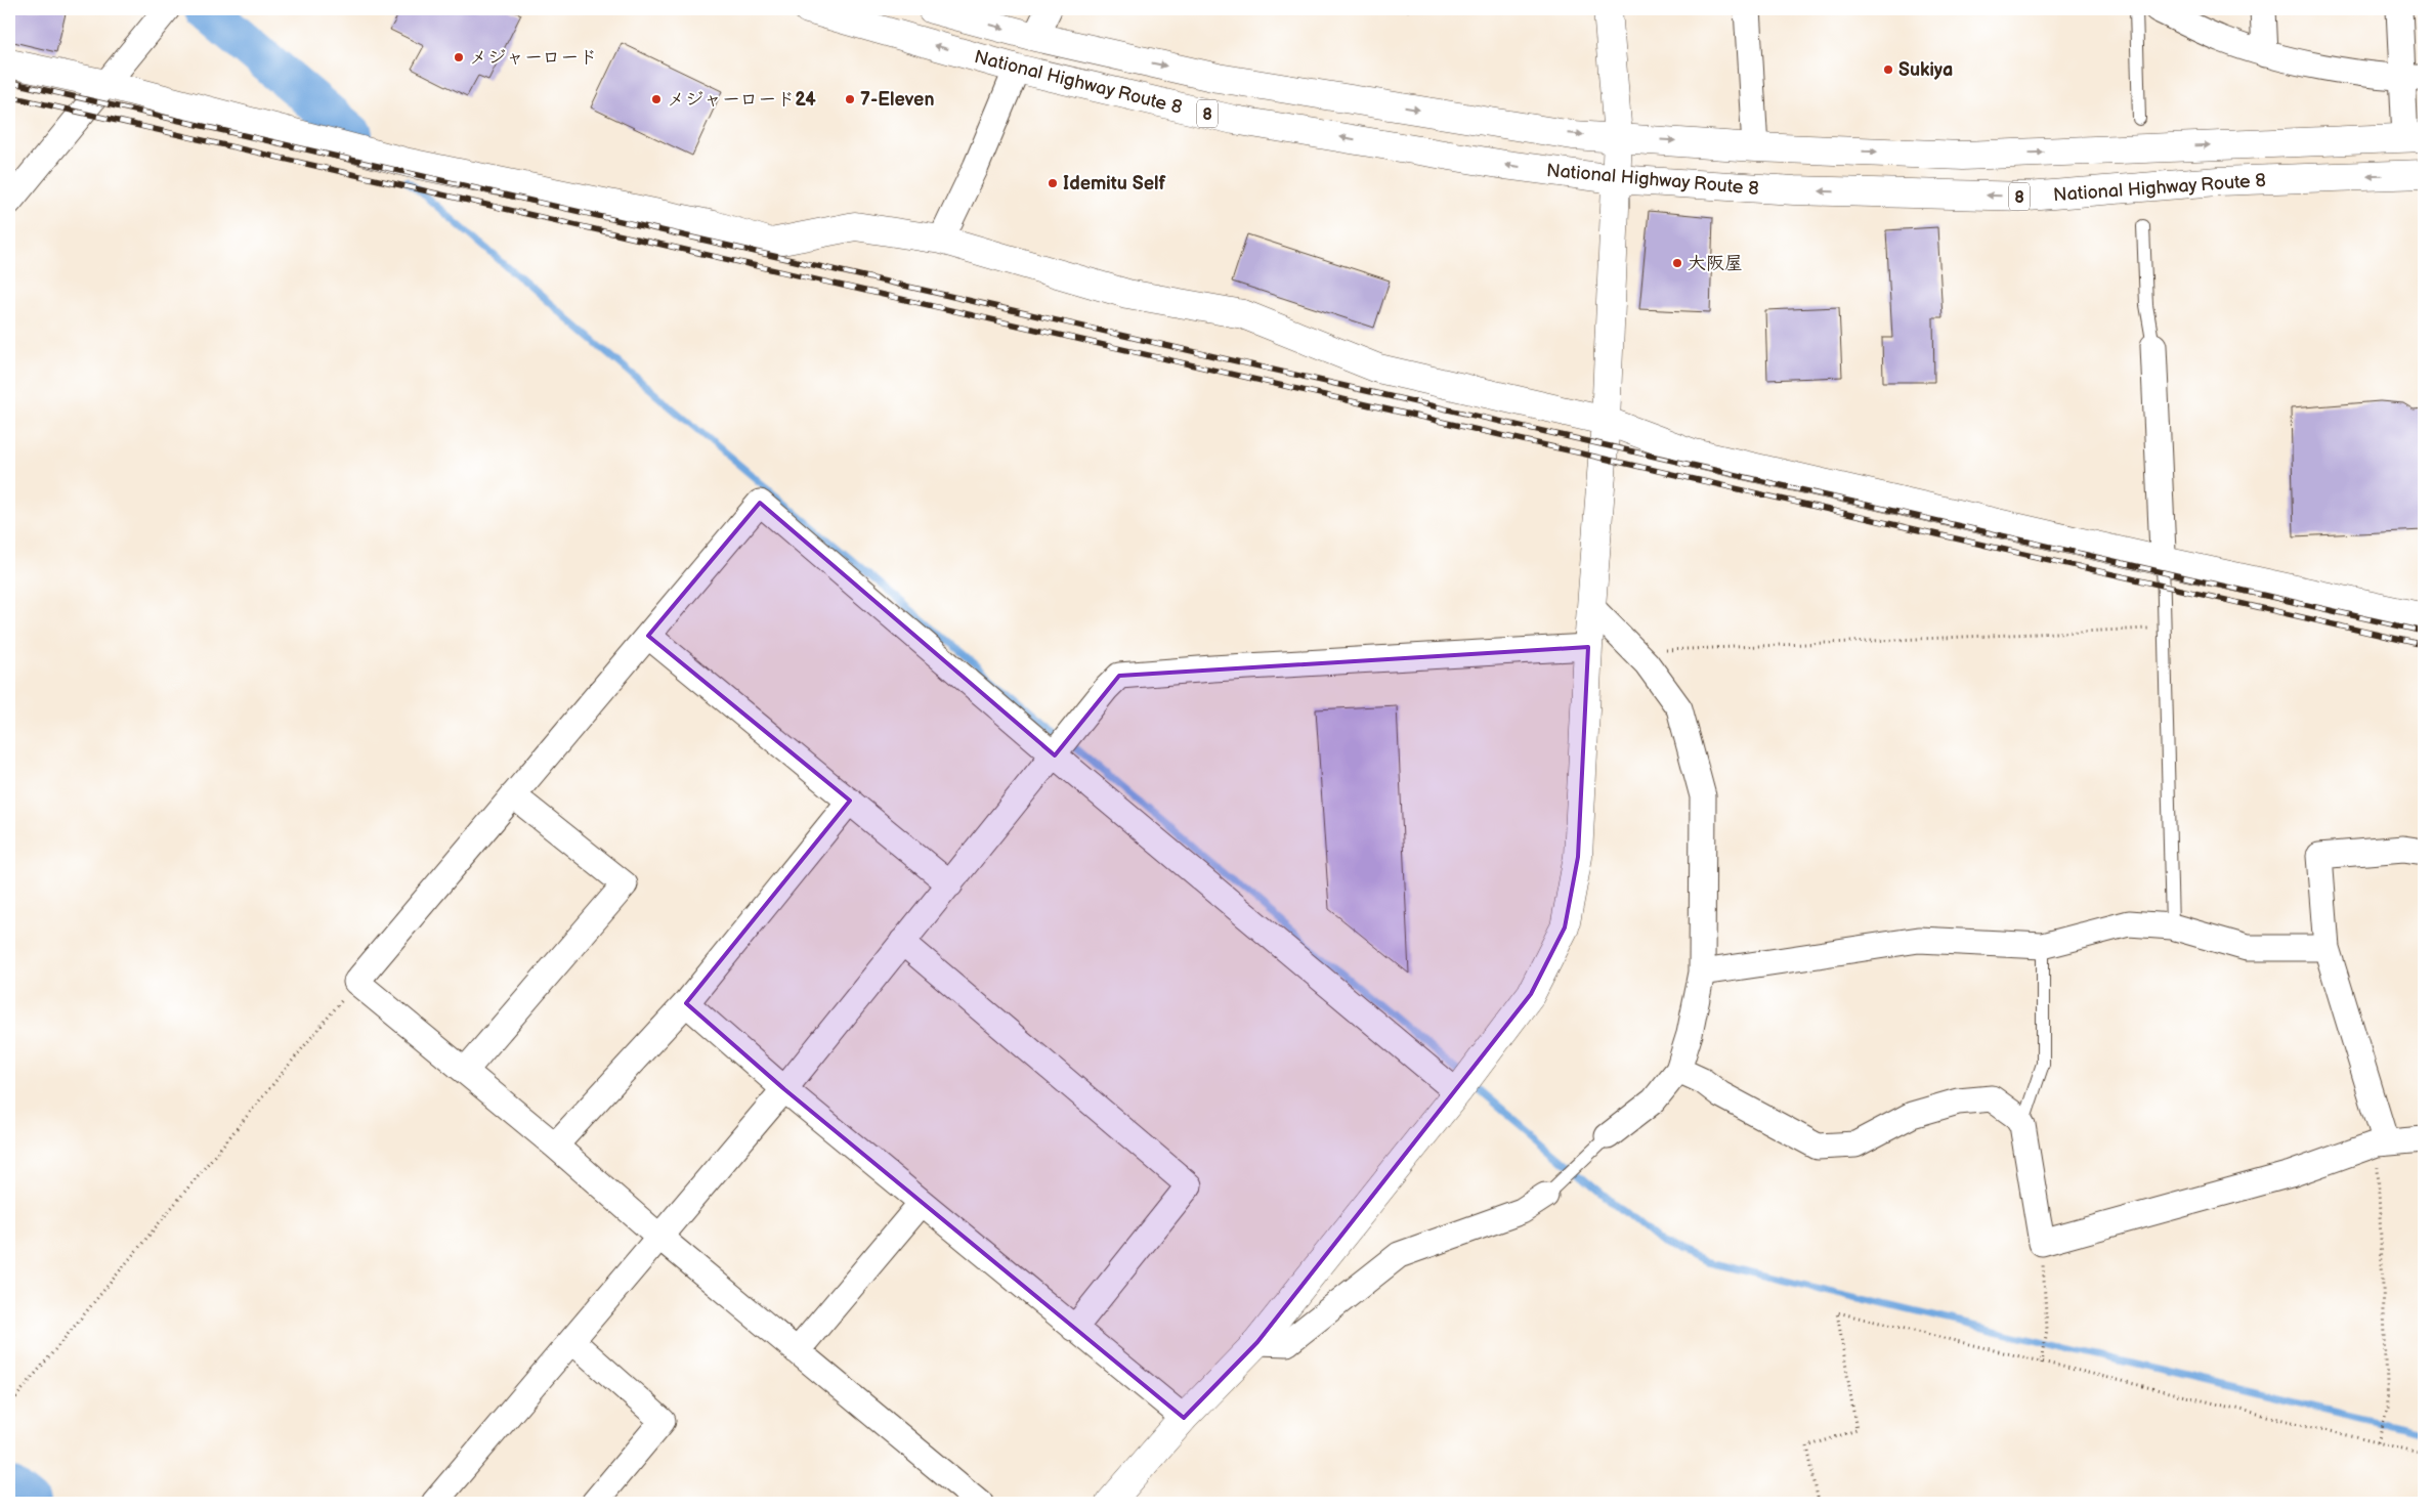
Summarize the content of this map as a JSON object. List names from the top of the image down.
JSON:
{
  "streets": {
    "main road": ["National Highway Route 8", "8"]
  },
  "places": [
    "メジャーロード",
    "Sukiya",
    "メジャーロード24",
    "7-Eleven",
    "Idemitu Self",
    "大阪屋"
  ]
}
